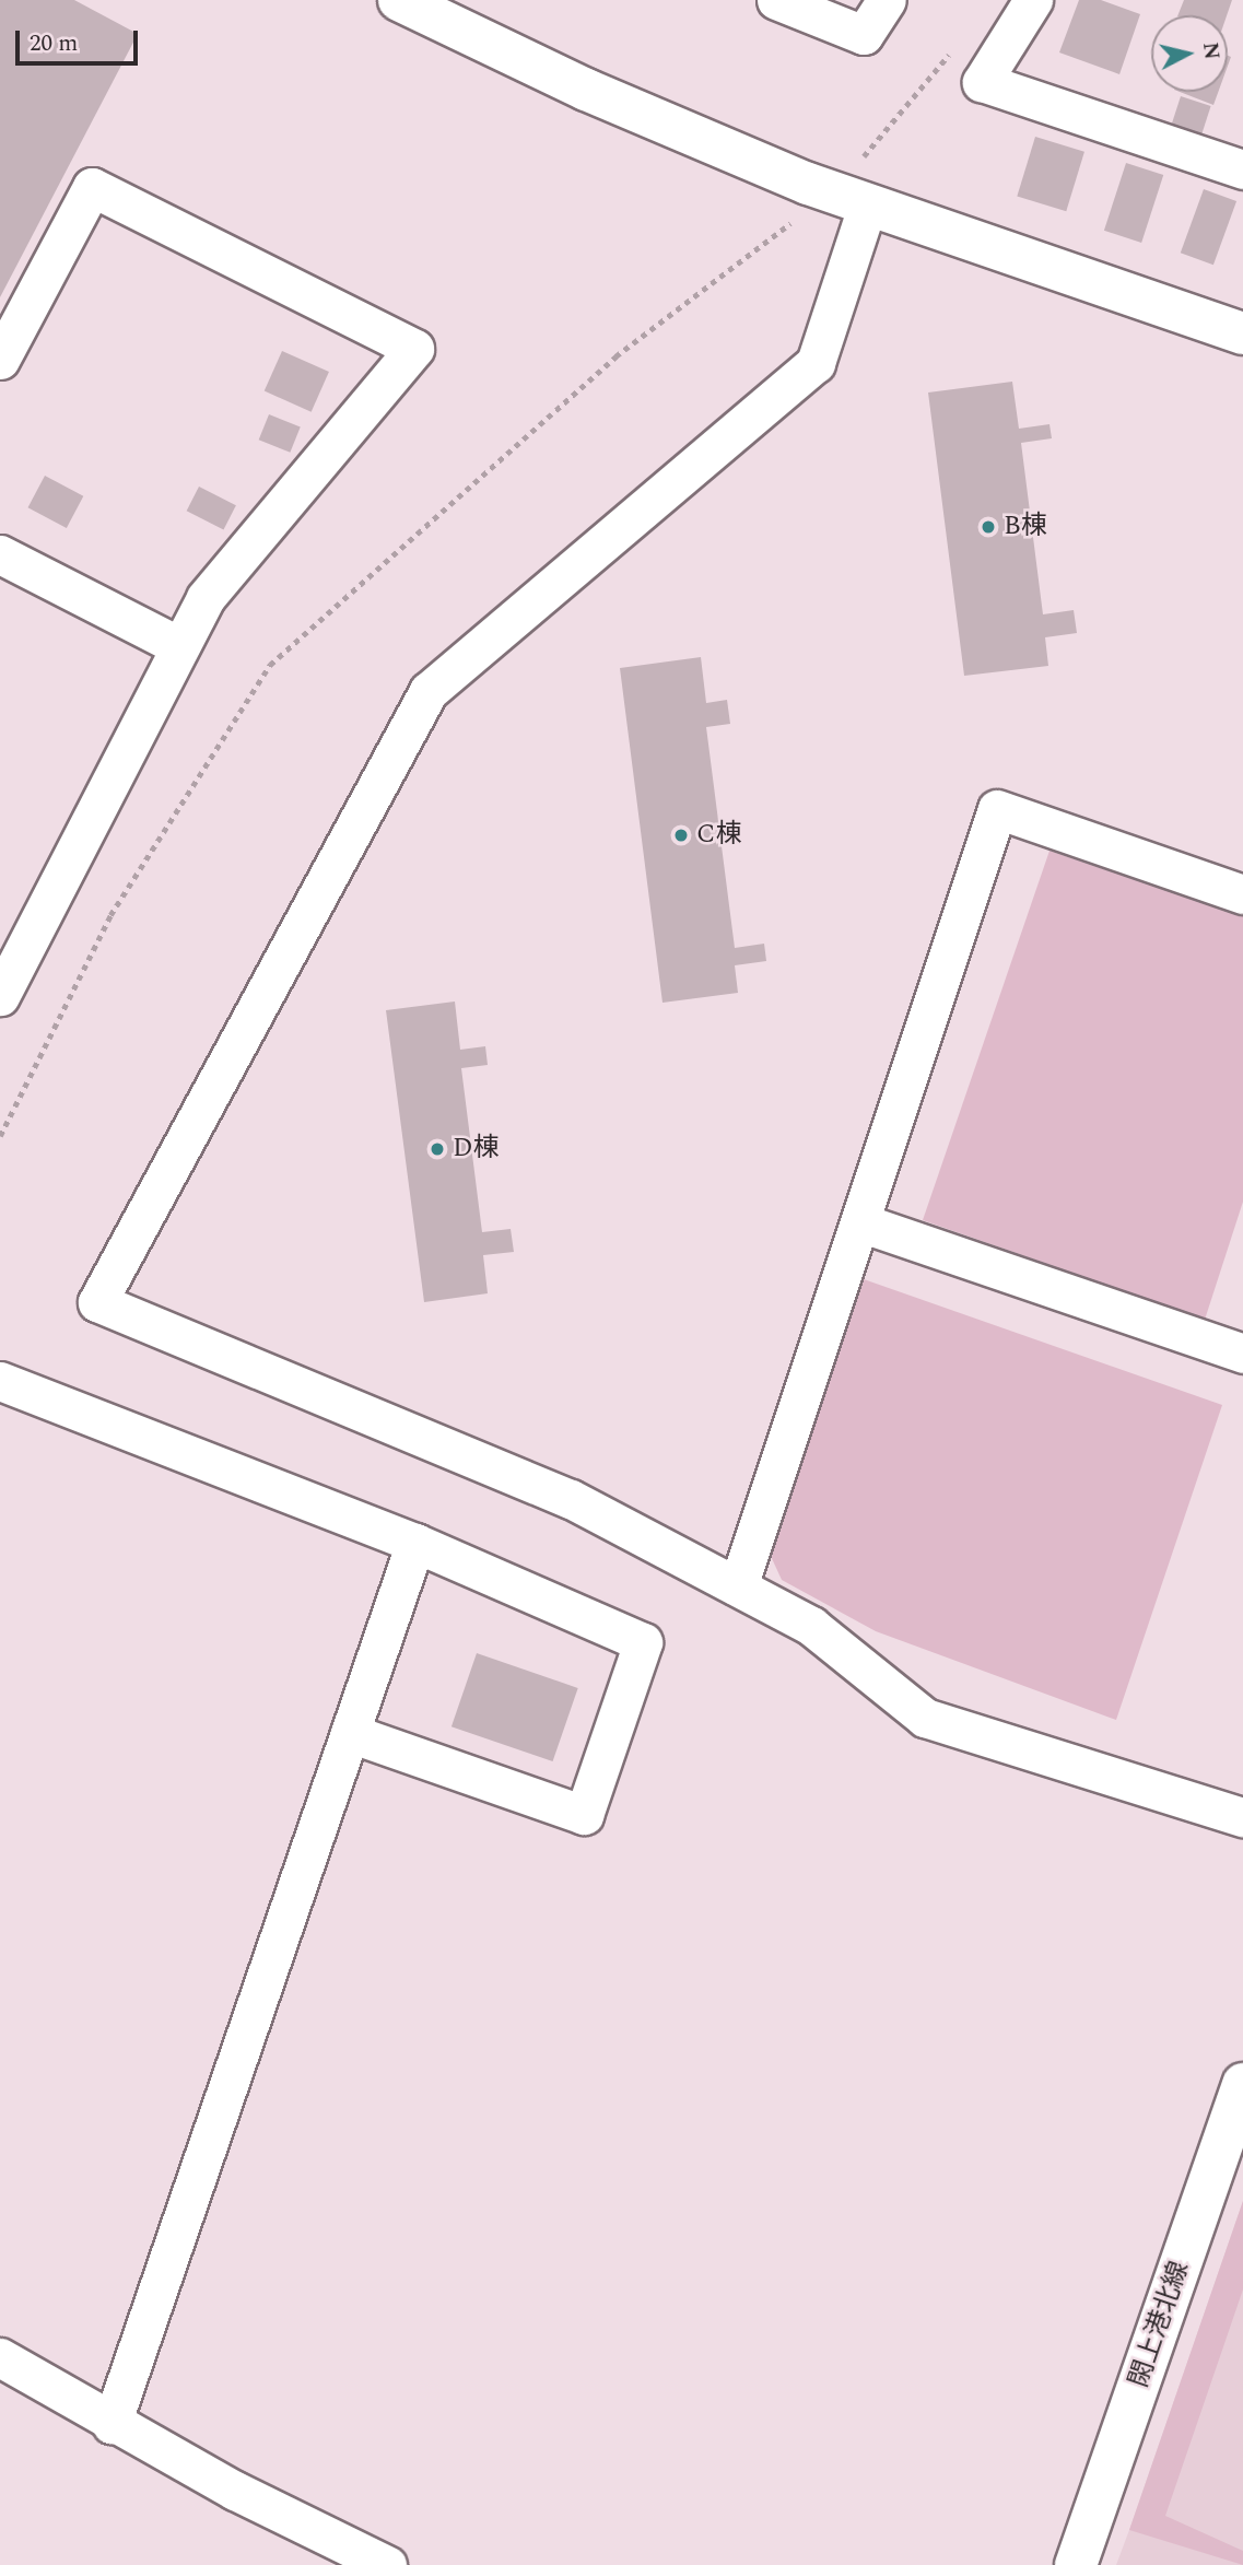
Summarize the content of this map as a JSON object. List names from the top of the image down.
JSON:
{
  "streets": {
    "street": ["閖上港北線"]
  },
  "places": ["B棟", "C棟", "D棟"],
  "scale_bar": "20 m",
  "north": "right"
}
